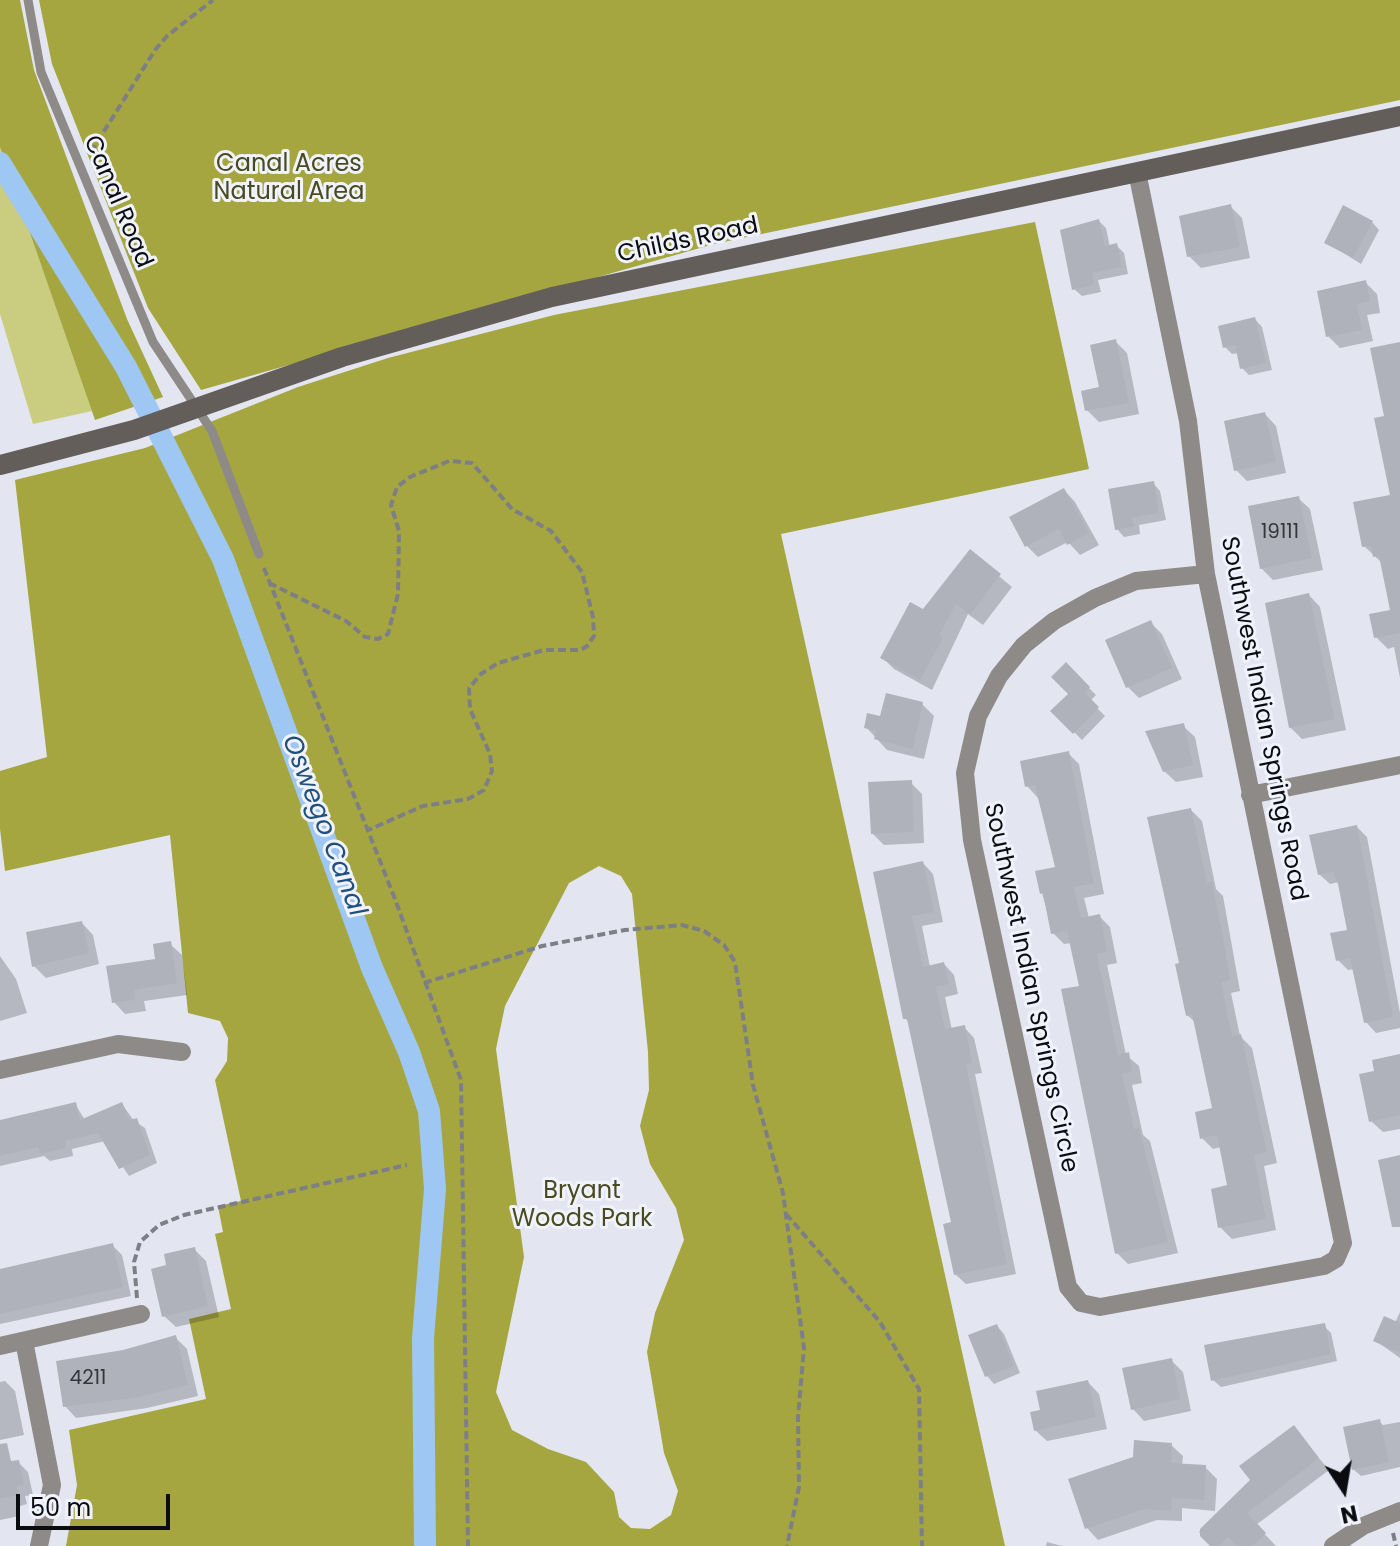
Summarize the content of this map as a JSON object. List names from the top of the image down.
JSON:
{
  "streets": {
    "street": ["Childs Road", "Southwest Indian Springs Road", "Southwest Indian Springs Circle"],
    "lane": ["Canal Road"]
  },
  "crossings": [
    ["Canal Road", "Childs Road"],
    ["Childs Road", "Southwest Indian Springs Road"],
    ["Southwest Indian Springs Road", "Southwest Indian Springs Circle"]
  ],
  "water": ["Oswego Canal"],
  "parks": ["Canal Acres Natural Area", "Bryant Woods Park"],
  "house_numbers": ["19111", "4211"],
  "scale_bar": "50 m",
  "north": "bottom"
}
